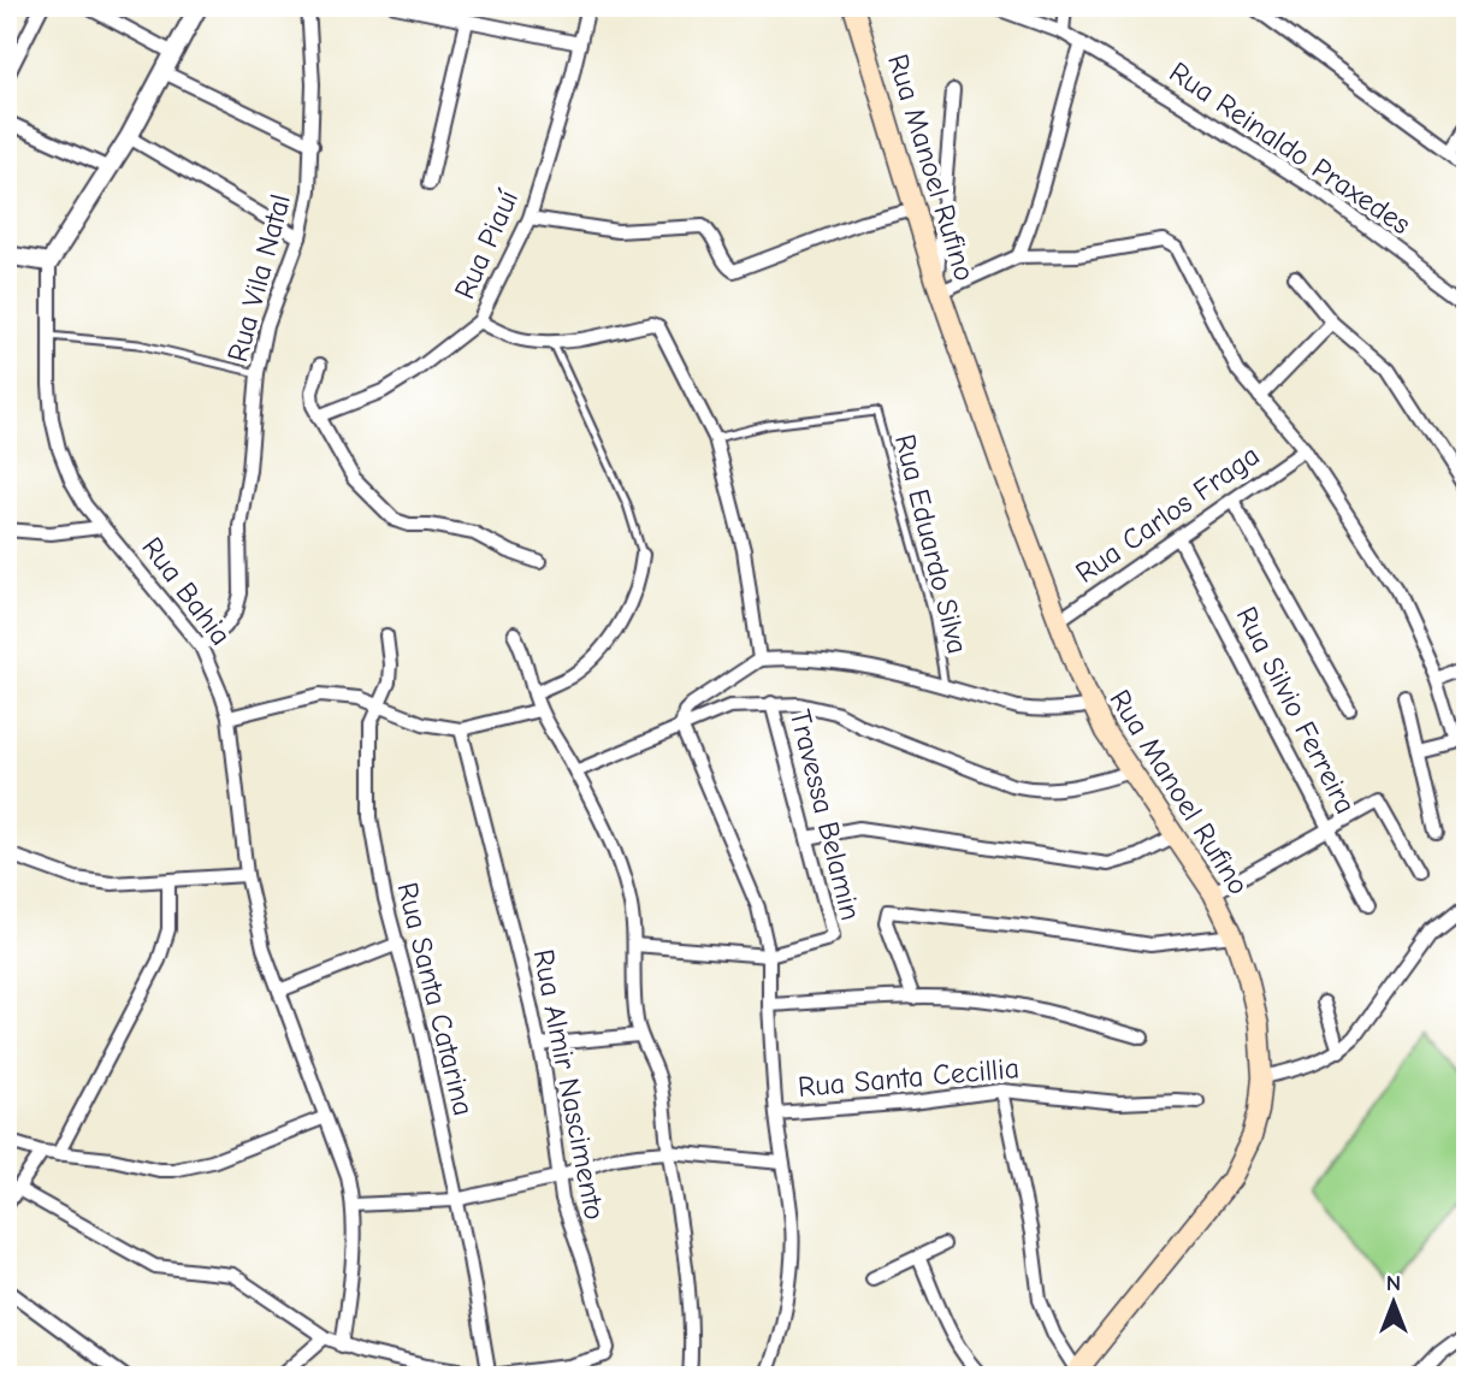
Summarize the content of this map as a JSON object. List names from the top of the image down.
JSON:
{
  "streets": {
    "main road": ["Rua Manoel Rufino"],
    "street": [
      "Rua Reinaldo Praxedes",
      "Rua Piauí",
      "Rua Vila Natal",
      "Rua Carlos Fraga",
      "Rua Bahia",
      "Rua Silvio Ferreira",
      "Travessa Belamin",
      "Rua Santa Catarina",
      "Rua Santa Cecillia",
      "Rua Almir Nascimento"
    ],
    "lane": ["Rua Eduardo Silva"]
  },
  "crossings": [
    ["Rua Manoel Rufino", "Rua Carlos Fraga"],
    ["Rua Vila Natal", "Rua Bahia"],
    ["Rua Carlos Fraga", "Rua Silvio Ferreira"]
  ],
  "north": "top"
}
